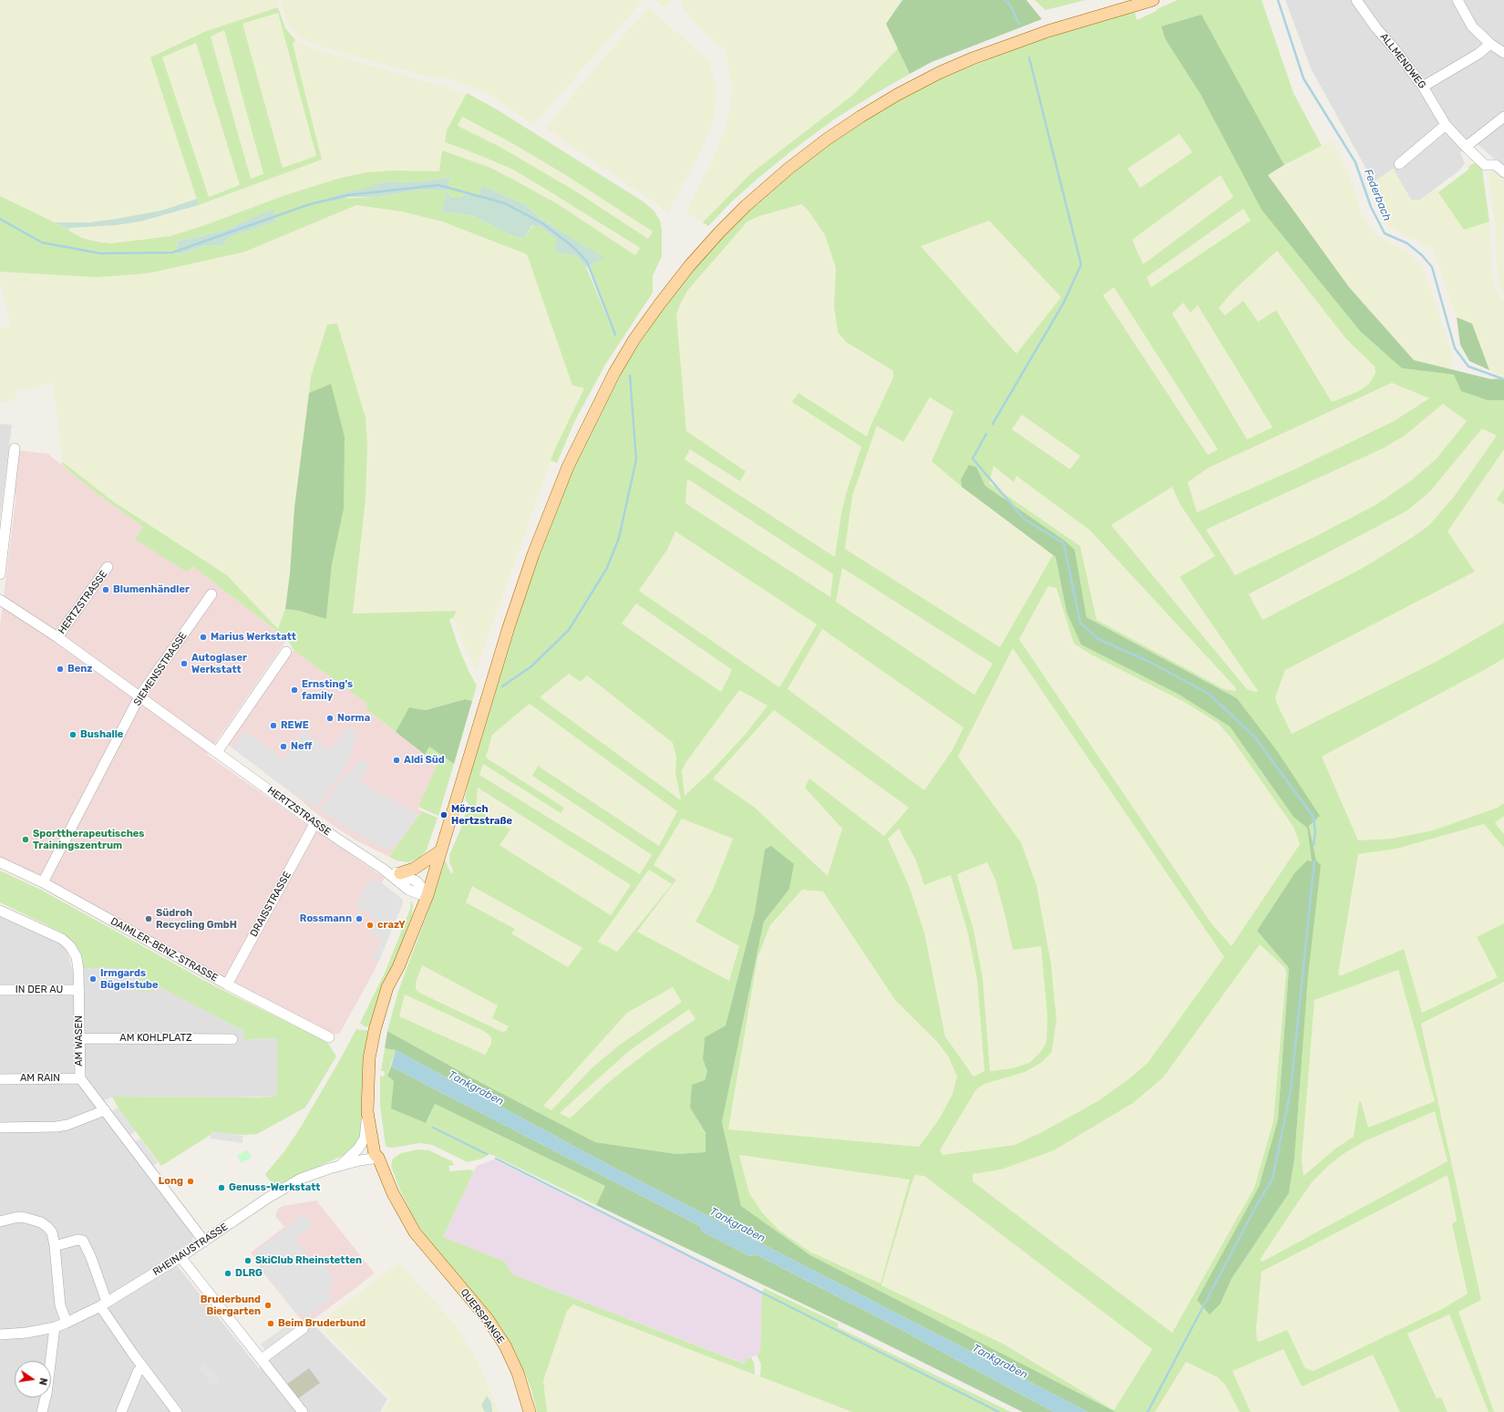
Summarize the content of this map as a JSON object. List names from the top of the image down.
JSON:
{
  "streets": {
    "main road": ["QUERSPANGE"],
    "street": [
      "ALLMENDWEG",
      "HERTZSTRASSE",
      "SIEMENSSTRASSE",
      "DRAISSTRASSE",
      "DAIMLER-BENZ-STRASSE",
      "IN DER AU",
      "AM KOHLPLATZ",
      "AM WASEN",
      "AM RAIN",
      "RHEINAUSTRASSE"
    ]
  },
  "crossings": [
    ["HERTZSTRASSE", "SIEMENSSTRASSE"],
    ["HERTZSTRASSE", "DRAISSTRASSE"],
    ["SIEMENSSTRASSE", "DAIMLER-BENZ-STRASSE"],
    ["DRAISSTRASSE", "DAIMLER-BENZ-STRASSE"],
    ["IN DER AU", "AM WASEN"],
    ["AM KOHLPLATZ", "AM WASEN"],
    ["AM WASEN", "AM RAIN"],
    ["AM WASEN", "RHEINAUSTRASSE"],
    ["RHEINAUSTRASSE", "QUERSPANGE"]
  ],
  "water": ["Federbach", "Tankgraben"],
  "places": [
    "Blumenhändler",
    "Marius Werkstatt",
    "Autoglaser Werkstatt",
    "Benz",
    "Ernsting's family",
    "Norma",
    "REWE",
    "Bushalle",
    "Neff",
    "Aldi Süd",
    "Mörsch Hertzstraße",
    "Sporttherapeutisches Trainingszentrum",
    "Südroh Recycling GmbH",
    "Rossmann",
    "crazY",
    "Irmgards BügeIstube",
    "Long",
    "Genuss-Werkstatt",
    "SkiClub Rheinstetten",
    "DLRG",
    "Bruderbund Biergarten",
    "Beim Bruderbund"
  ],
  "north": "right"
}
